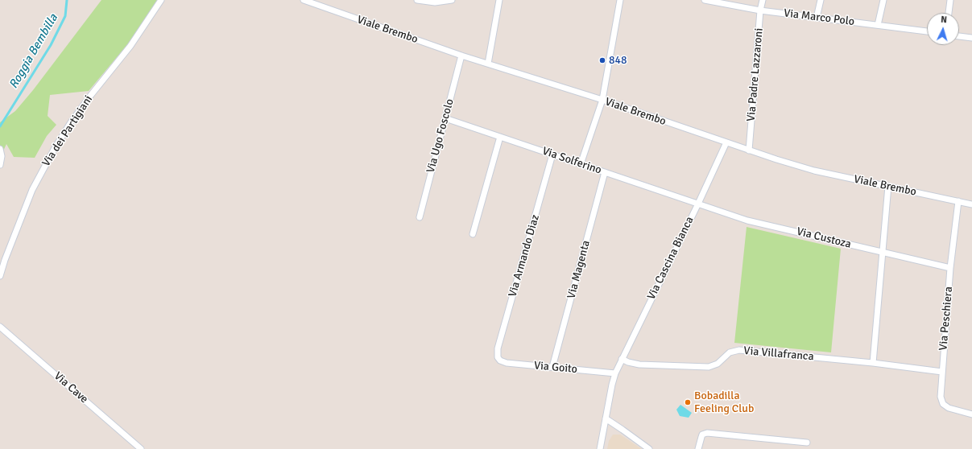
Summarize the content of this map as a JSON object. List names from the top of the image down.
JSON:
{
  "streets": {
    "street": [
      "Via Marco Polo",
      "Viale Brembo",
      "Via Padre Lazzaroni",
      "Via dei Partigiani",
      "Via Ugo Foscolo",
      "Via Solferino",
      "Via Custoza",
      "Via Armando Diaz",
      "Via Cascina Bianca",
      "Via Magenta",
      "Via Peschiera",
      "Via Villafranca",
      "Via Goito",
      "Via Cave"
    ]
  },
  "crossings": [
    ["Via Marco Polo", "Via Padre Lazzaroni"],
    ["Viale Brembo", "Via Padre Lazzaroni"],
    ["Viale Brembo", "Via Ugo Foscolo"],
    ["Viale Brembo", "Via Cascina Bianca"],
    ["Viale Brembo", "Via Peschiera"],
    ["Via Ugo Foscolo", "Via Solferino"],
    ["Via Solferino", "Via Custoza"],
    ["Via Solferino", "Via Armando Diaz"],
    ["Via Solferino", "Via Cascina Bianca"],
    ["Via Solferino", "Via Magenta"],
    ["Via Custoza", "Via Cascina Bianca"],
    ["Via Custoza", "Via Peschiera"],
    ["Via Armando Diaz", "Via Goito"],
    ["Via Cascina Bianca", "Via Villafranca"],
    ["Via Cascina Bianca", "Via Goito"],
    ["Via Magenta", "Via Goito"],
    ["Via Peschiera", "Via Villafranca"]
  ],
  "water": ["Roggia Bembilla"],
  "places": ["848", "Bobadilla Feeling Club"],
  "north": "top"
}
